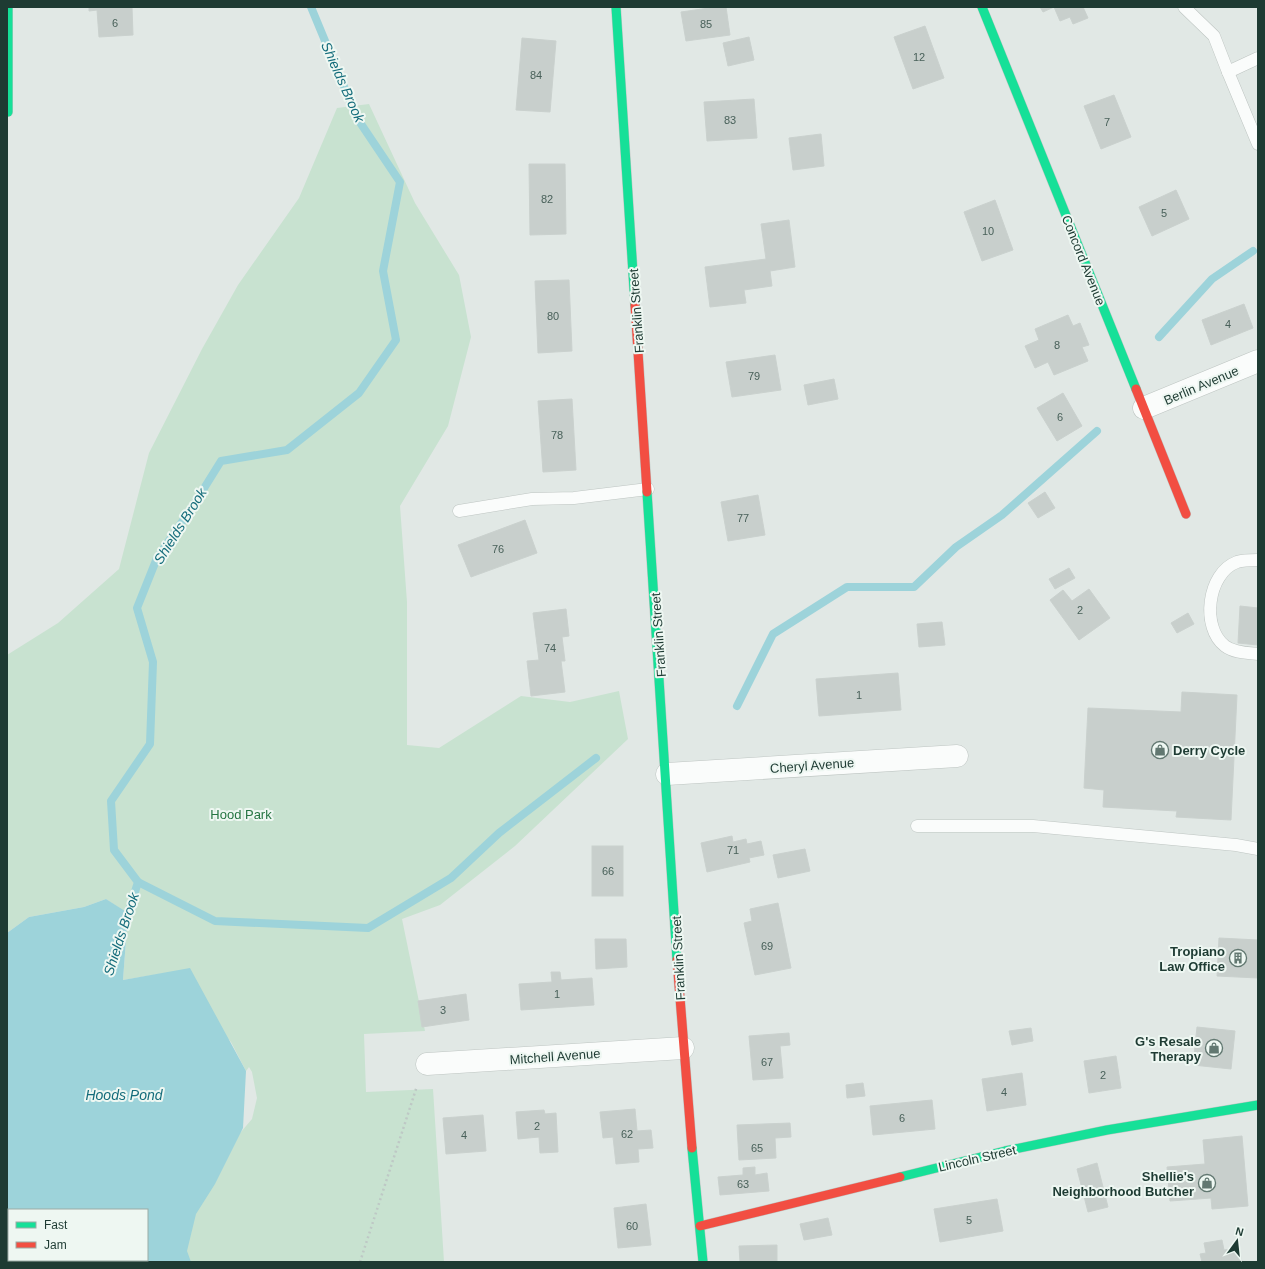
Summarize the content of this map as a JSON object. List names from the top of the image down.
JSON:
{
  "streets": {
    "street": [
      "Concord Avenue",
      "Franklin Street",
      "Berlin Avenue",
      "Cheryl Avenue",
      "Mitchell Avenue",
      "Lincoln Street"
    ]
  },
  "crossings": [
    ["Concord Avenue", "Berlin Avenue"],
    ["Franklin Street", "Cheryl Avenue"],
    ["Franklin Street", "Mitchell Avenue"],
    ["Franklin Street", "Lincoln Street"]
  ],
  "water": ["Shields Brook", "Hoods Pond"],
  "parks": ["Hood Park"],
  "places": {
    "shop": ["Derry Cycle", "G's Resale Therapy", "Shellie's Neighborhood Butcher"],
    "building": ["Tropiano Law Office"]
  },
  "house_numbers": [
    "6",
    "85",
    "12",
    "84",
    "83",
    "7",
    "82",
    "5",
    "10",
    "80",
    "4",
    "8",
    "79",
    "6",
    "78",
    "77",
    "76",
    "2",
    "74",
    "1",
    "71",
    "66",
    "69",
    "1",
    "3",
    "67",
    "2",
    "4",
    "6",
    "2",
    "62",
    "4",
    "65",
    "63",
    "5",
    "60"
  ],
  "legend": ["Fast", "Jam"],
  "north": "top"
}
